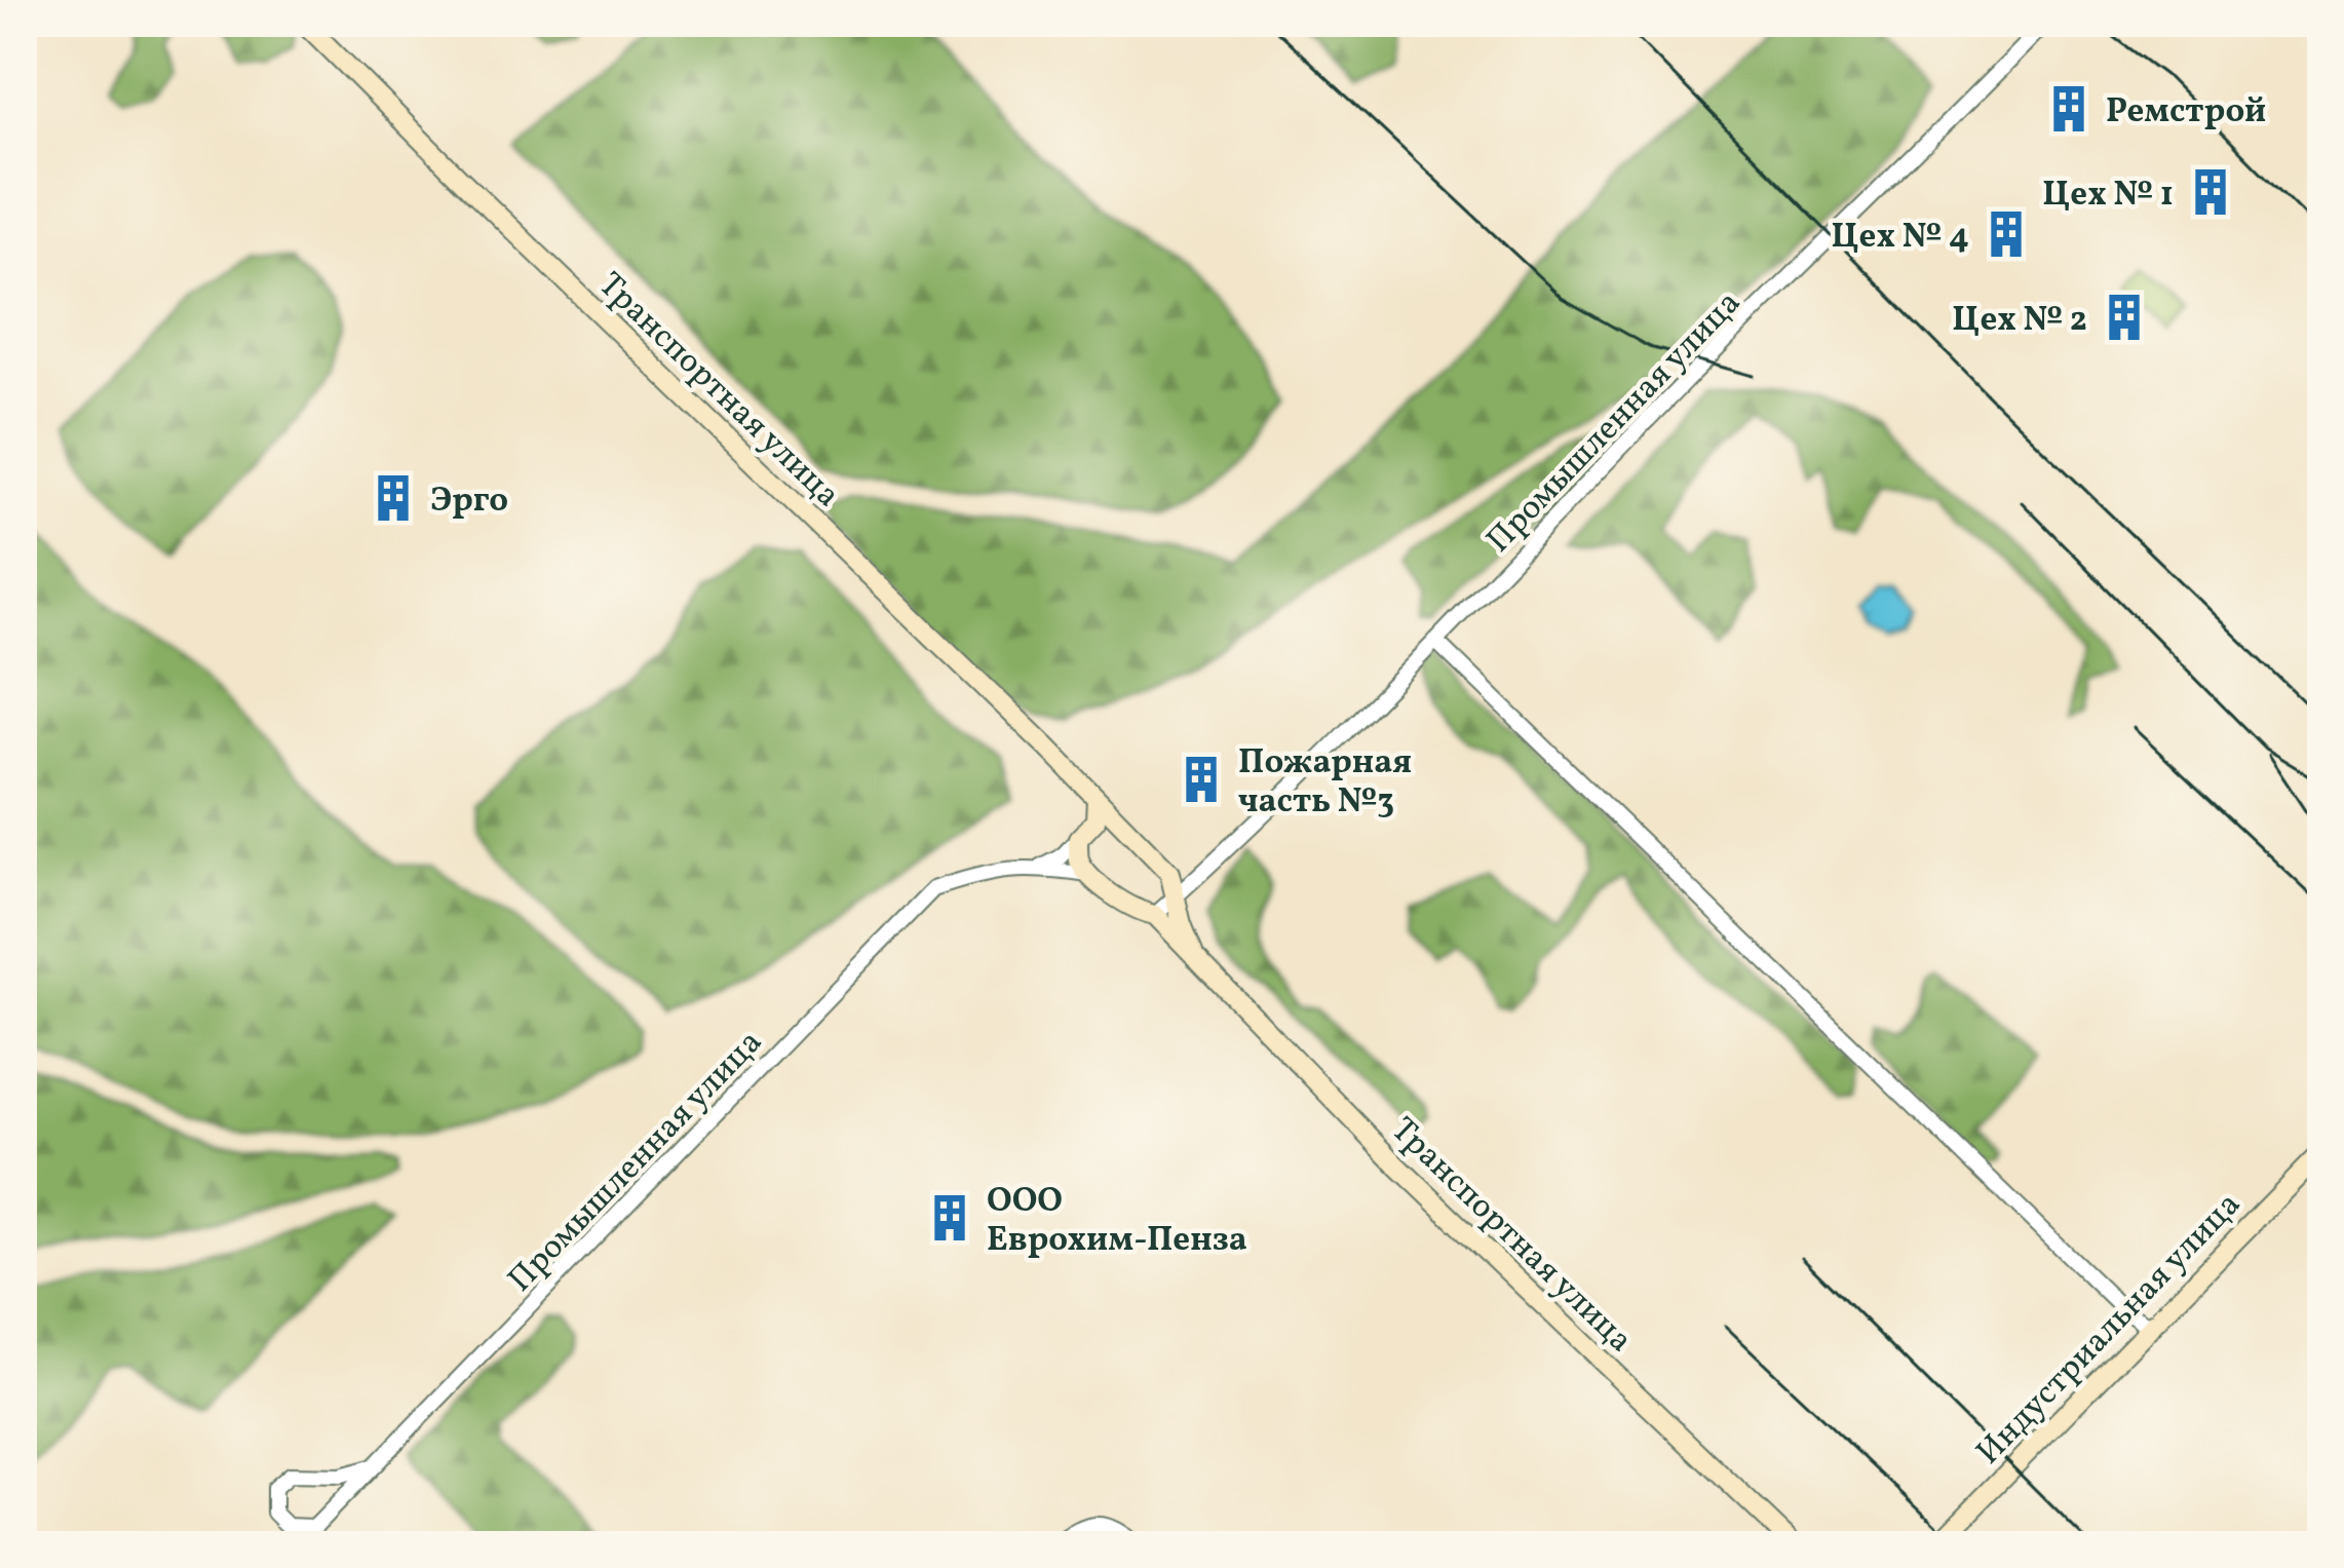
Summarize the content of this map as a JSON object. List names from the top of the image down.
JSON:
{
  "streets": {
    "street": ["Транспортная улица", "Промышленная улица", "Индустриальная улица"]
  },
  "crossings": [
    ["Транспортная улица", "Промышленная улица"]
  ],
  "places": {
    "building": [
      "Ремстрой",
      "Цех № 1",
      "Цех № 4",
      "Цех № 2",
      "Эрго",
      "Пожарная часть №3",
      "ООО Еврохим-Пенза"
    ]
  }
}
